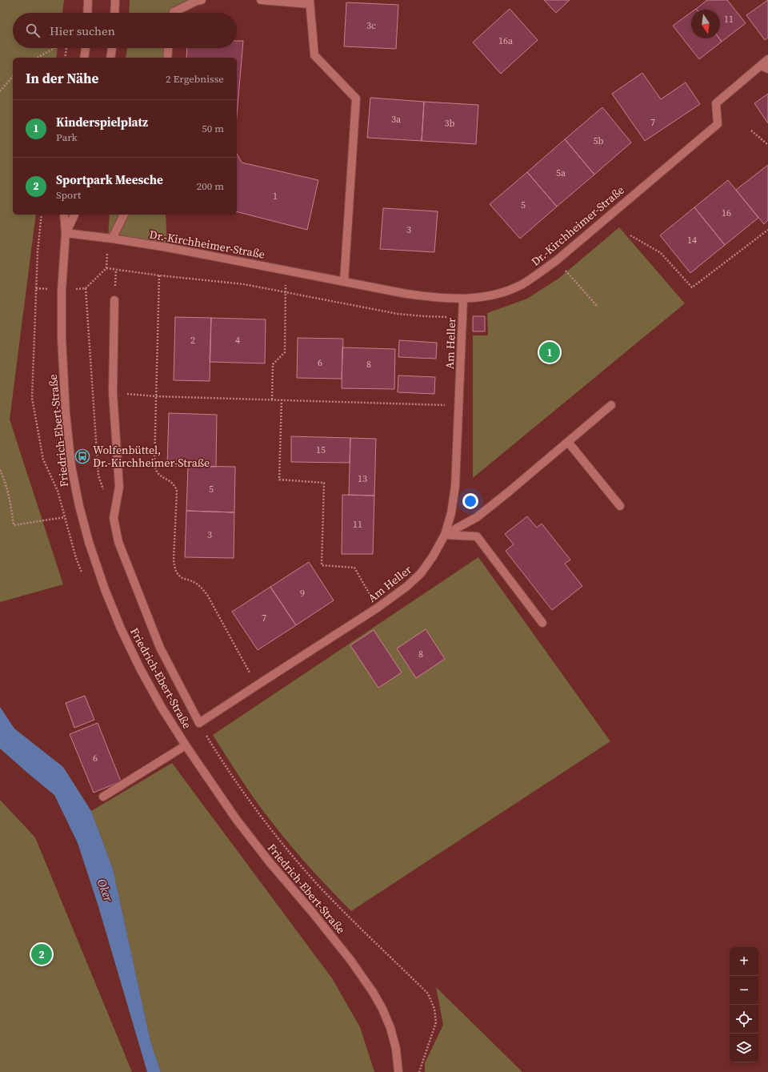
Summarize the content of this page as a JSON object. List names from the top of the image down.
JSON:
{
  "streets": {
    "street": ["Dr.-Kirchheimer-Straße", "Am Heller", "Friedrich-Ebert-Straße"]
  },
  "crossings": [
    ["Dr.-Kirchheimer-Straße", "Am Heller"],
    ["Dr.-Kirchheimer-Straße", "Friedrich-Ebert-Straße"]
  ],
  "water": ["Oker"],
  "places": {
    "bus stop": ["Wolfenbüttel, Dr.-Kirchheimer-Straße"]
  },
  "house_numbers": [
    "11",
    "3c",
    "16a",
    "3a",
    "7",
    "3b",
    "5b",
    "5a",
    "1",
    "5",
    "16",
    "3",
    "14",
    "2",
    "4",
    "6",
    "8",
    "15",
    "13",
    "5",
    "11",
    "3",
    "9",
    "7",
    "8",
    "6"
  ],
  "north": "bottom",
  "page": {
    "search": "Hier suchen",
    "heading": ["In der Nähe", "2 Ergebnisse"],
    "list": [
      {
        "mark": "1",
        "name": "Kinderspielplatz",
        "note": "Park",
        "value": "50 m"
      },
      {
        "mark": "2",
        "name": "Sportpark Meesche",
        "note": "Sport",
        "value": "200 m"
      }
    ],
    "pins": ["1", "2"],
    "map_buttons": ["+", "−"]
  }
}
